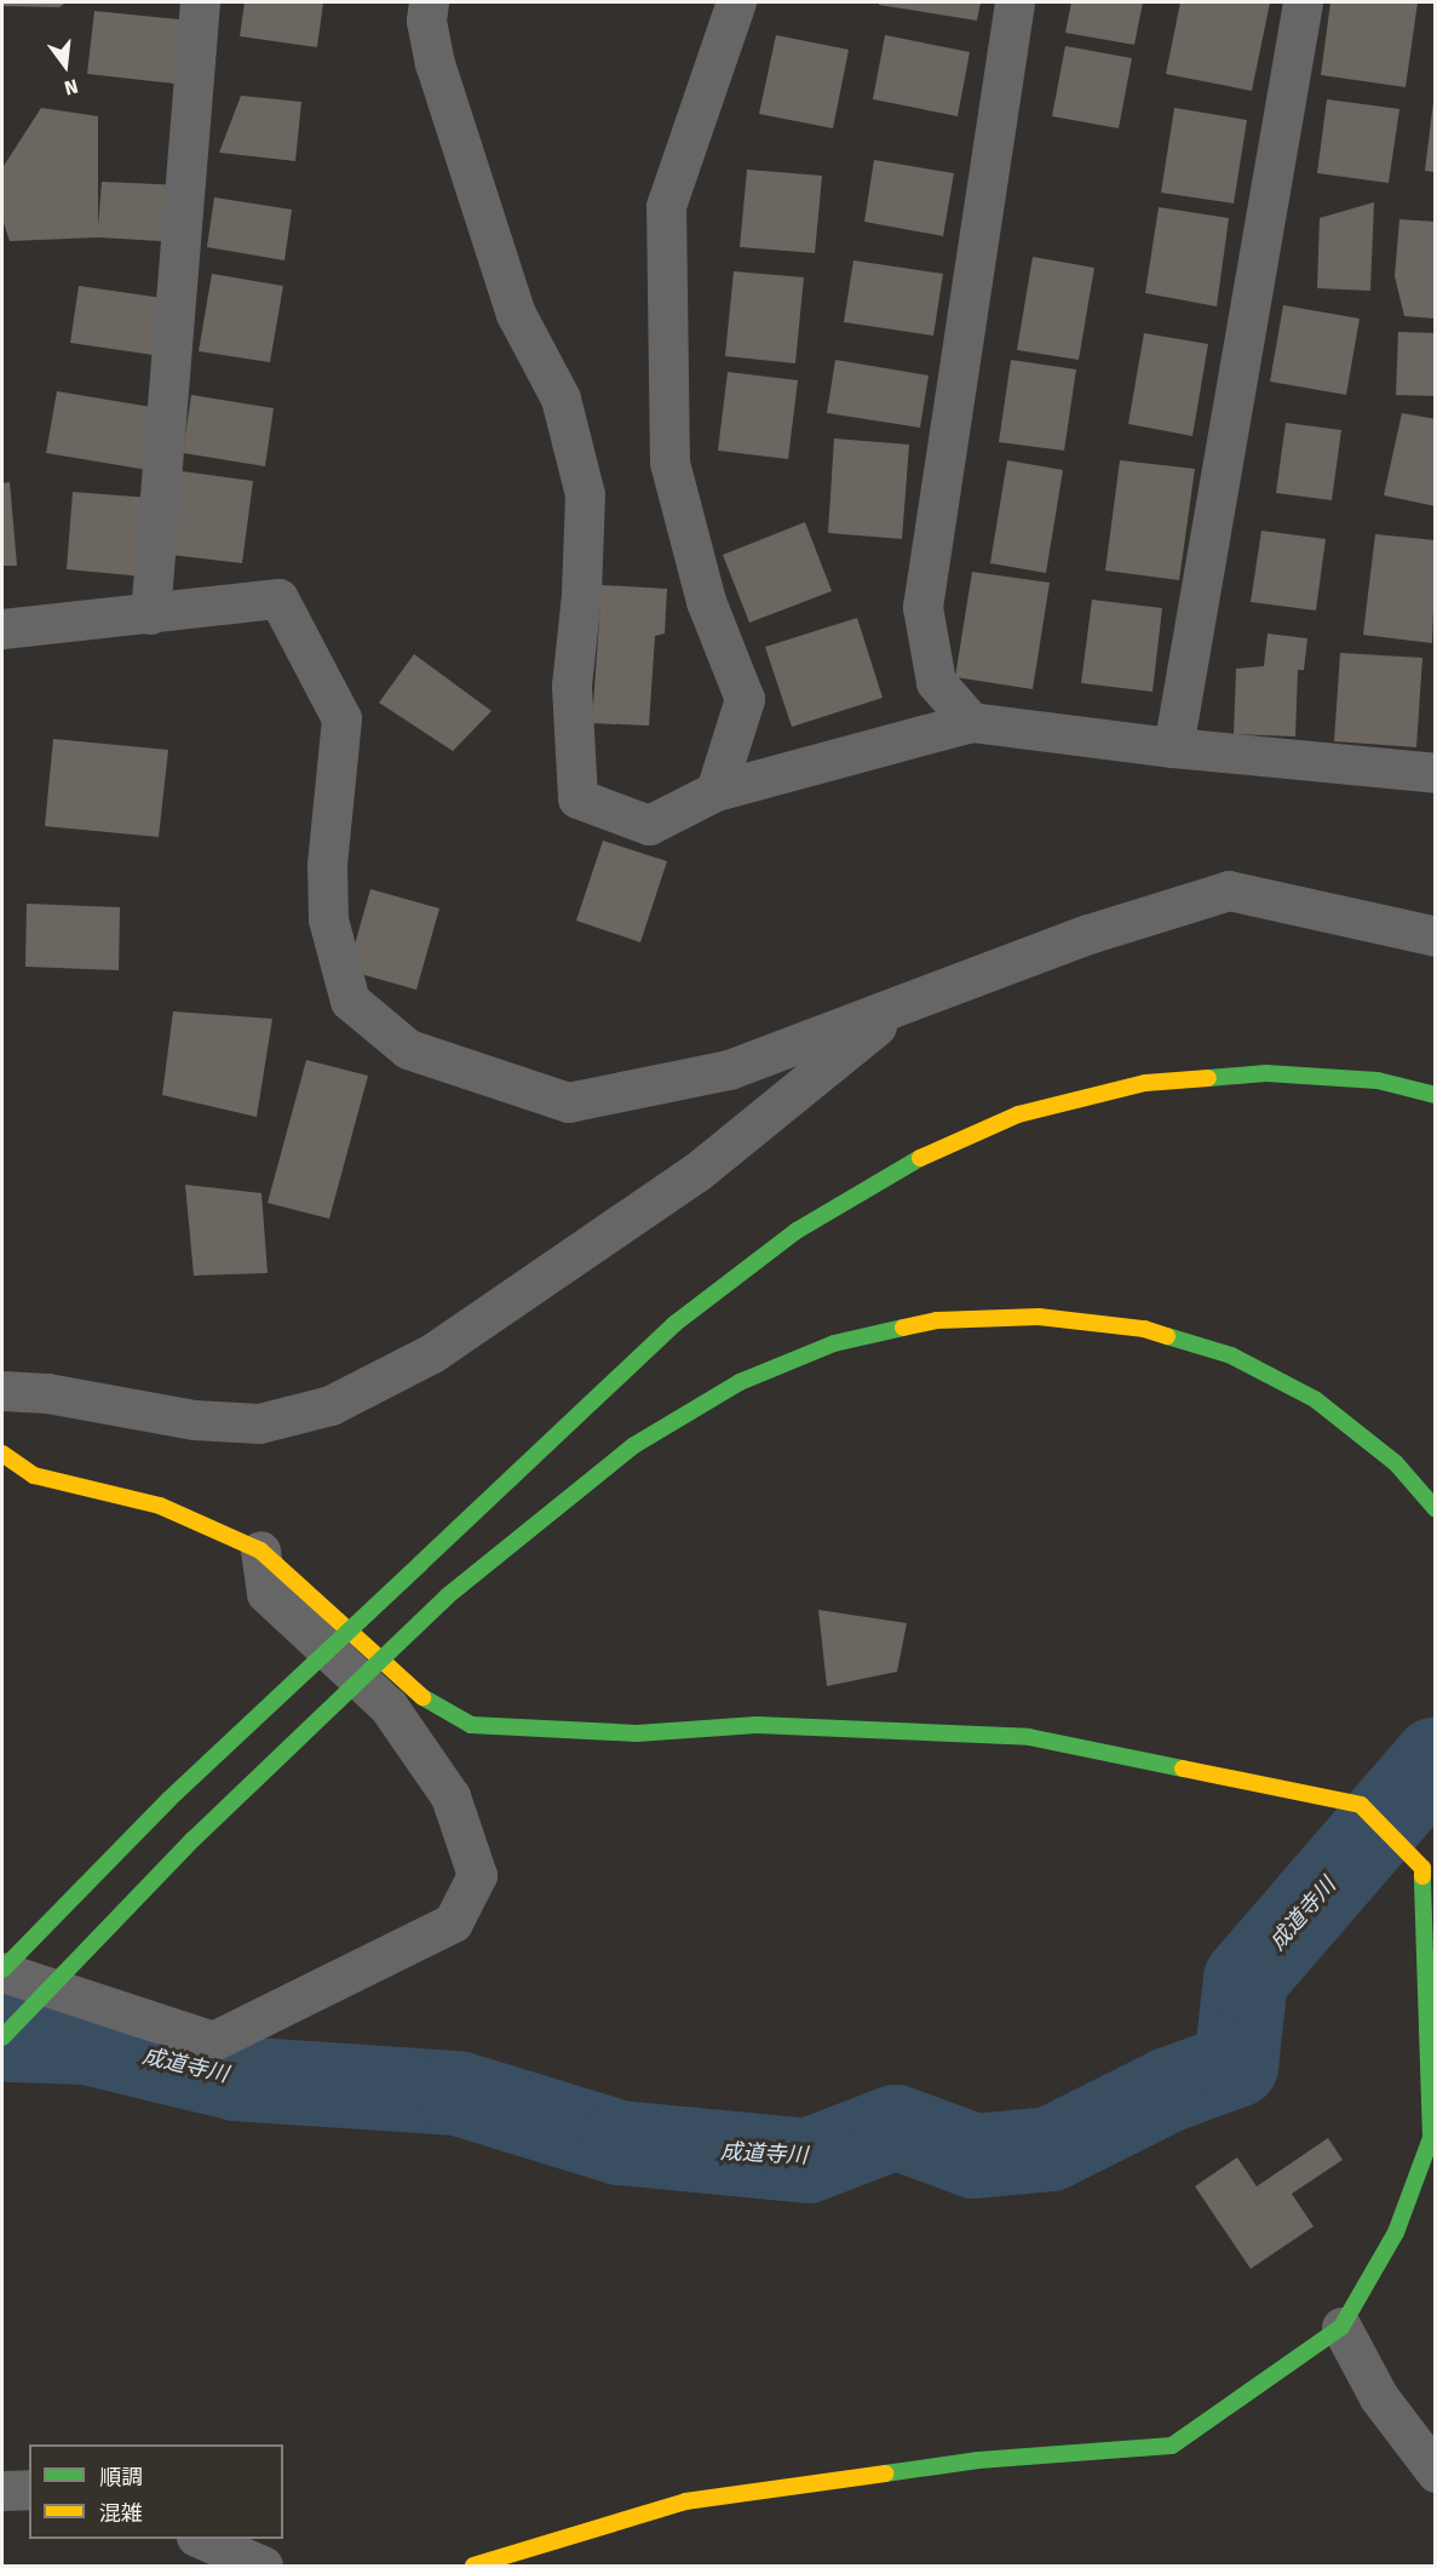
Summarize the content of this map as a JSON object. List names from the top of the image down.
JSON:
{
  "water": ["成道寺川"],
  "legend": ["順調", "混雑"],
  "north": "bottom"
}
